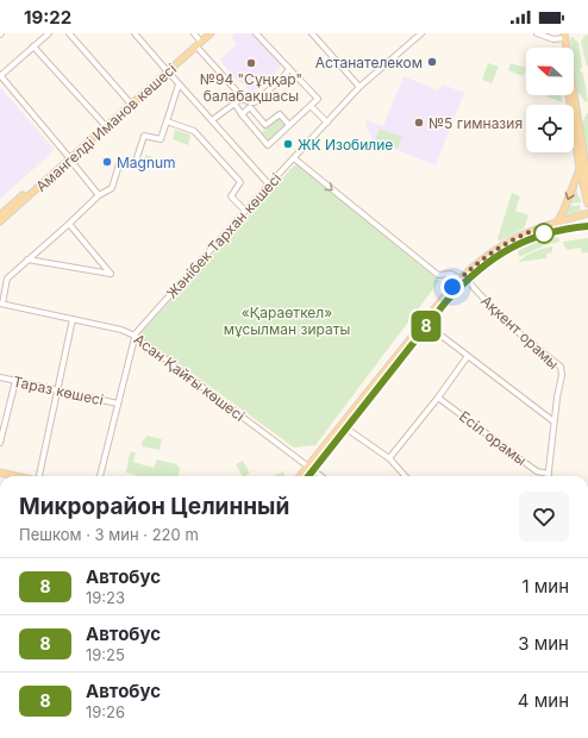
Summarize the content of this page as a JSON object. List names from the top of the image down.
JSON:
{
  "streets": {
    "main road": ["Амангелді Иманов көшесі"],
    "street": [
      "Жәнібек Тархан көшесі",
      "Ақкент орамы",
      "Асан Қайғы көшесі",
      "Тараз көшесі",
      "Есіл орамы"
    ]
  },
  "crossings": [
    ["Жәнібек Тархан көшесі", "Асан Қайғы көшесі"],
    ["Жәнібек Тархан көшесі", "Тараз көшесі"],
    ["Ақкент орамы", "Есіл орамы"]
  ],
  "parks": ["«Қараөткел» мұсылман зираты"],
  "places": [
    "Астанателеком",
    "№94 \"Сұңқар\" балабақшасы",
    "№5 гимназия",
    "ЖК Изобилие",
    "Magnum"
  ],
  "lines": ["bus line 8"],
  "north": "left",
  "page": {
    "status": "19:22",
    "on_map": "8",
    "heading": ["Микрорайон Целинный", "Пешком · 3 мин · 220 m"],
    "list": [
      {
        "mark": "8",
        "name": "Автобус",
        "note": "19:23",
        "value": "1 мин"
      },
      {
        "mark": "8",
        "name": "Автобус",
        "note": "19:25",
        "value": "3 мин"
      },
      {
        "mark": "8",
        "name": "Автобус",
        "note": "19:26",
        "value": "4 мин"
      }
    ]
  }
}
